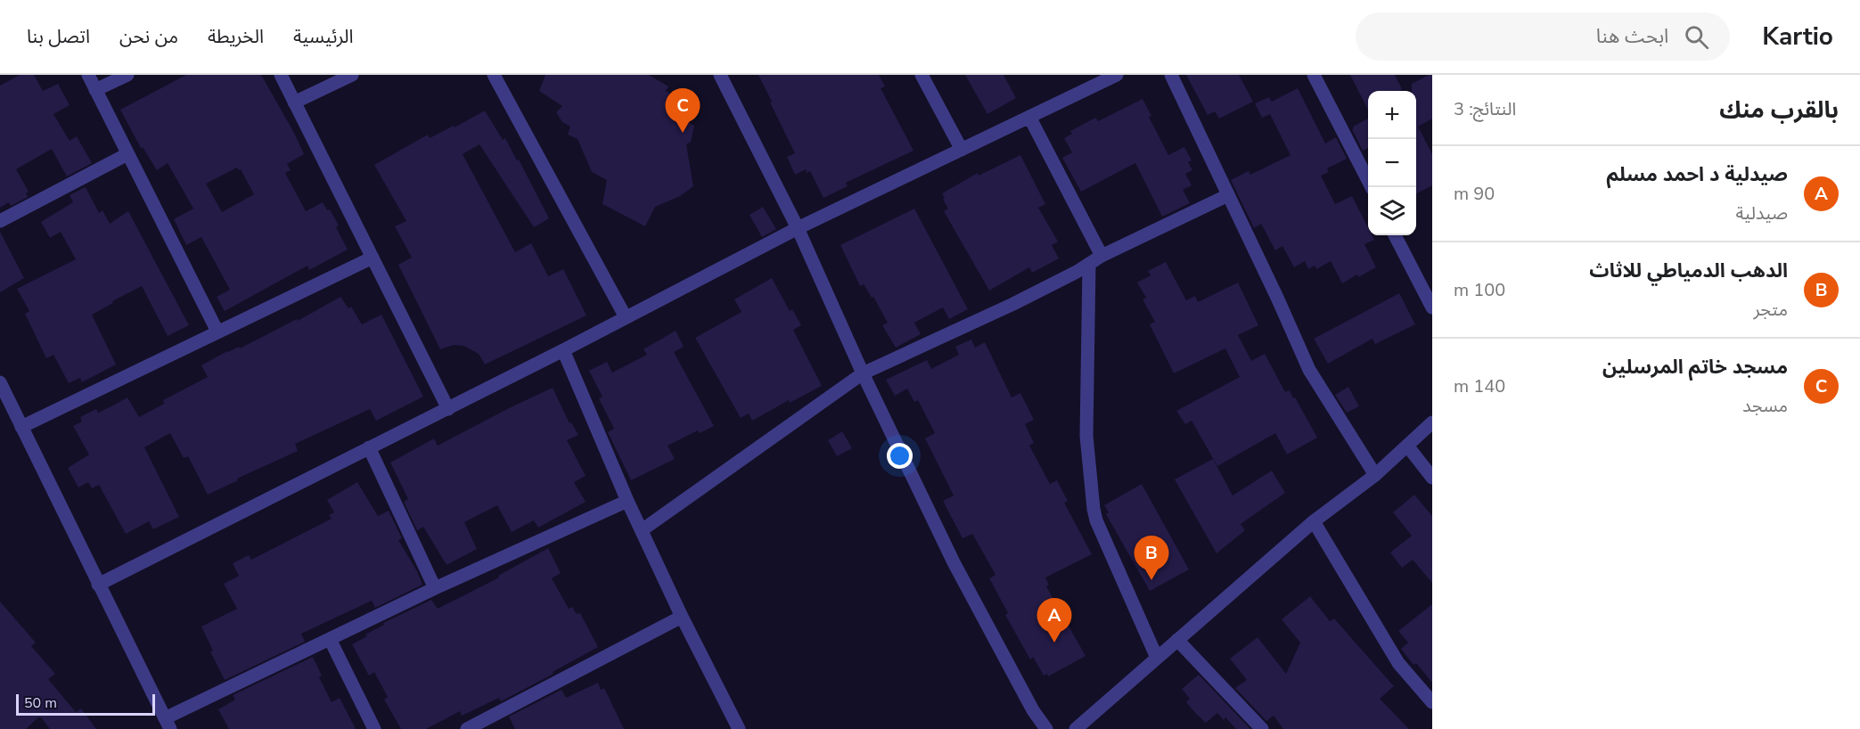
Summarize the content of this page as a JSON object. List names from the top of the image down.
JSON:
{
  "scale_bar": "50 m",
  "page": {
    "header": "Kartio",
    "search": "ابحث هنا",
    "nav": [
      "الرئيسية",
      "الخريطة",
      "من نحن",
      "اتصل بنا"
    ],
    "heading": ["بالقرب منك", "النتائج: 3"],
    "pins": ["C", "B", "A"],
    "map_buttons": ["+", "−"],
    "list": [
      {
        "mark": "A",
        "name": "صيدلية د احمد مسلم",
        "note": "صيدلية",
        "value": "90 m"
      },
      {
        "mark": "B",
        "name": "الدهب الدمياطي للاثاث",
        "note": "متجر",
        "value": "100 m"
      },
      {
        "mark": "C",
        "name": "مسجد خاتم المرسلين",
        "note": "مسجد",
        "value": "140 m"
      }
    ],
    "scale": "50 m"
  }
}
